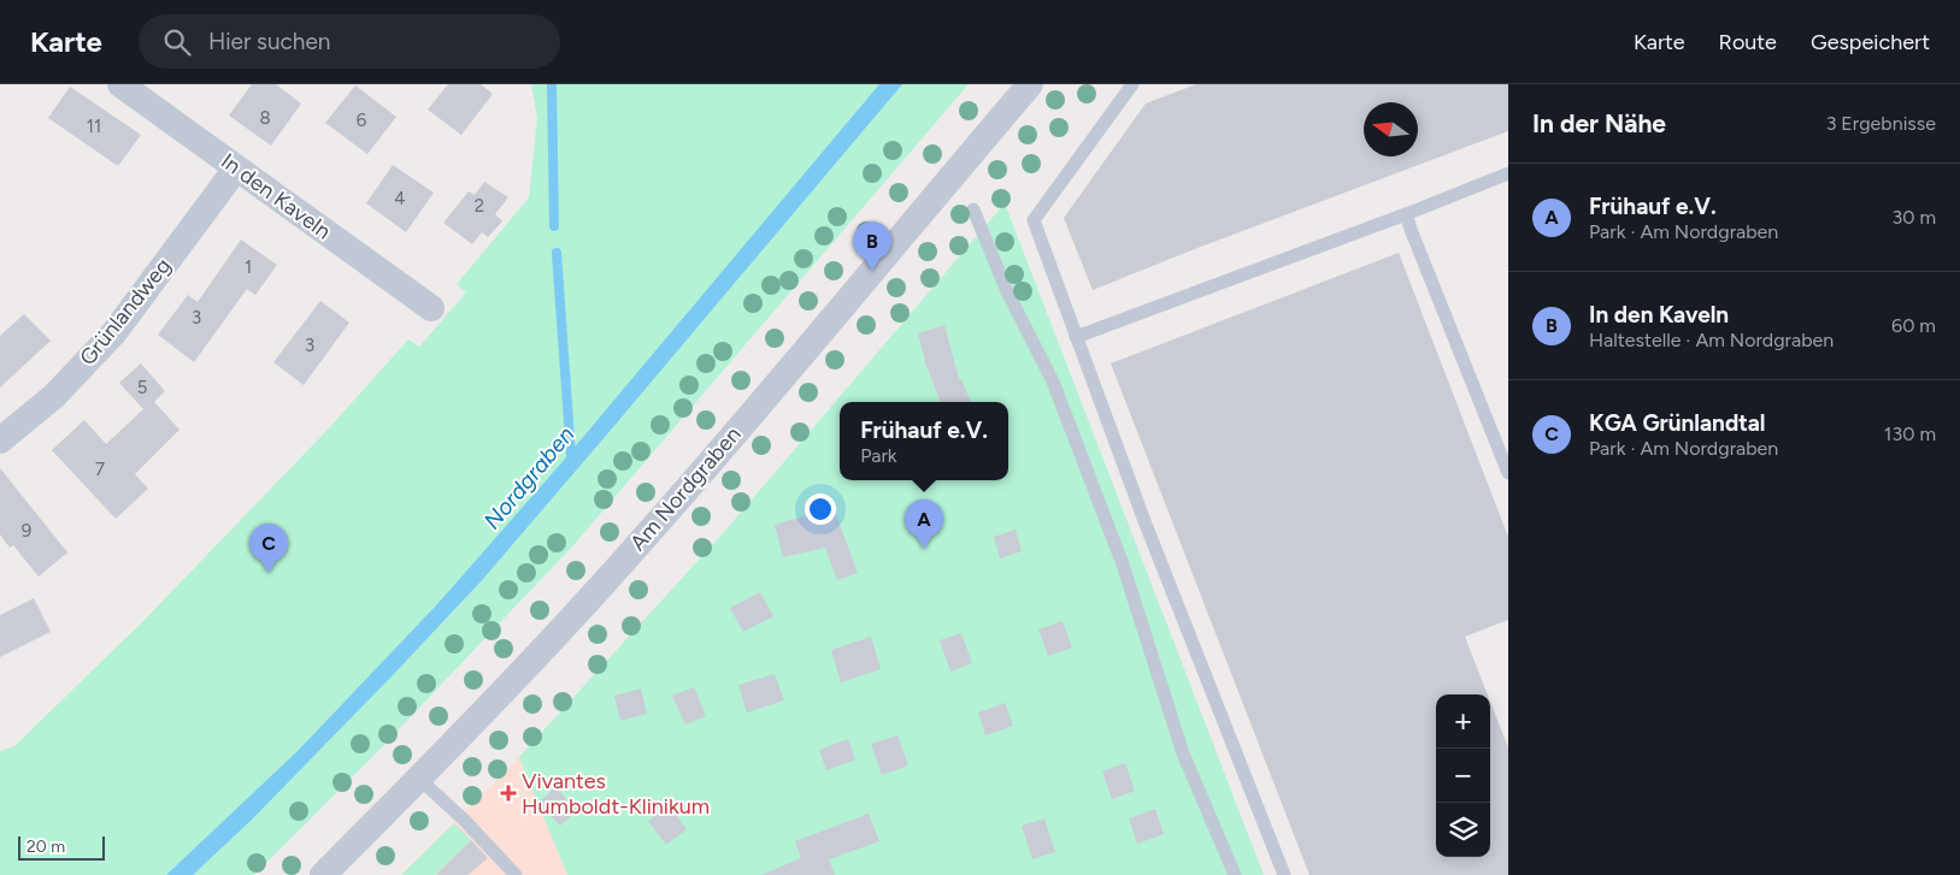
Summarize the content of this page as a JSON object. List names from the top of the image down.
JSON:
{
  "streets": {
    "street": ["In den Kaveln", "Grünlandweg", "Am Nordgraben"]
  },
  "crossings": [
    ["In den Kaveln", "Grünlandweg"]
  ],
  "water": ["Nordgraben"],
  "places": {
    "health": ["Vivantes Humboldt-Klinikum"]
  },
  "house_numbers": [
    "8",
    "6",
    "11",
    "4",
    "2",
    "1",
    "3",
    "3",
    "5",
    "7",
    "9"
  ],
  "scale_bar": "20 m",
  "north": "left",
  "page": {
    "header": "Karte",
    "search": "Hier suchen",
    "nav": ["Karte", "Route", "Gespeichert"],
    "heading": ["In der Nähe", "3 Ergebnisse"],
    "list": [
      {
        "mark": "A",
        "name": "Frühauf e.V.",
        "note": "Park · Am Nordgraben",
        "value": "30 m"
      },
      {
        "mark": "B",
        "name": "In den Kaveln",
        "note": "Haltestelle · Am Nordgraben",
        "value": "60 m"
      },
      {
        "mark": "C",
        "name": "KGA Grünlandtal",
        "note": "Park · Am Nordgraben",
        "value": "130 m"
      }
    ],
    "pins": ["B", "A", "C"],
    "popup": ["Frühauf e.V.", "Park"],
    "map_buttons": ["+", "−"],
    "scale": "20 m"
  }
}
